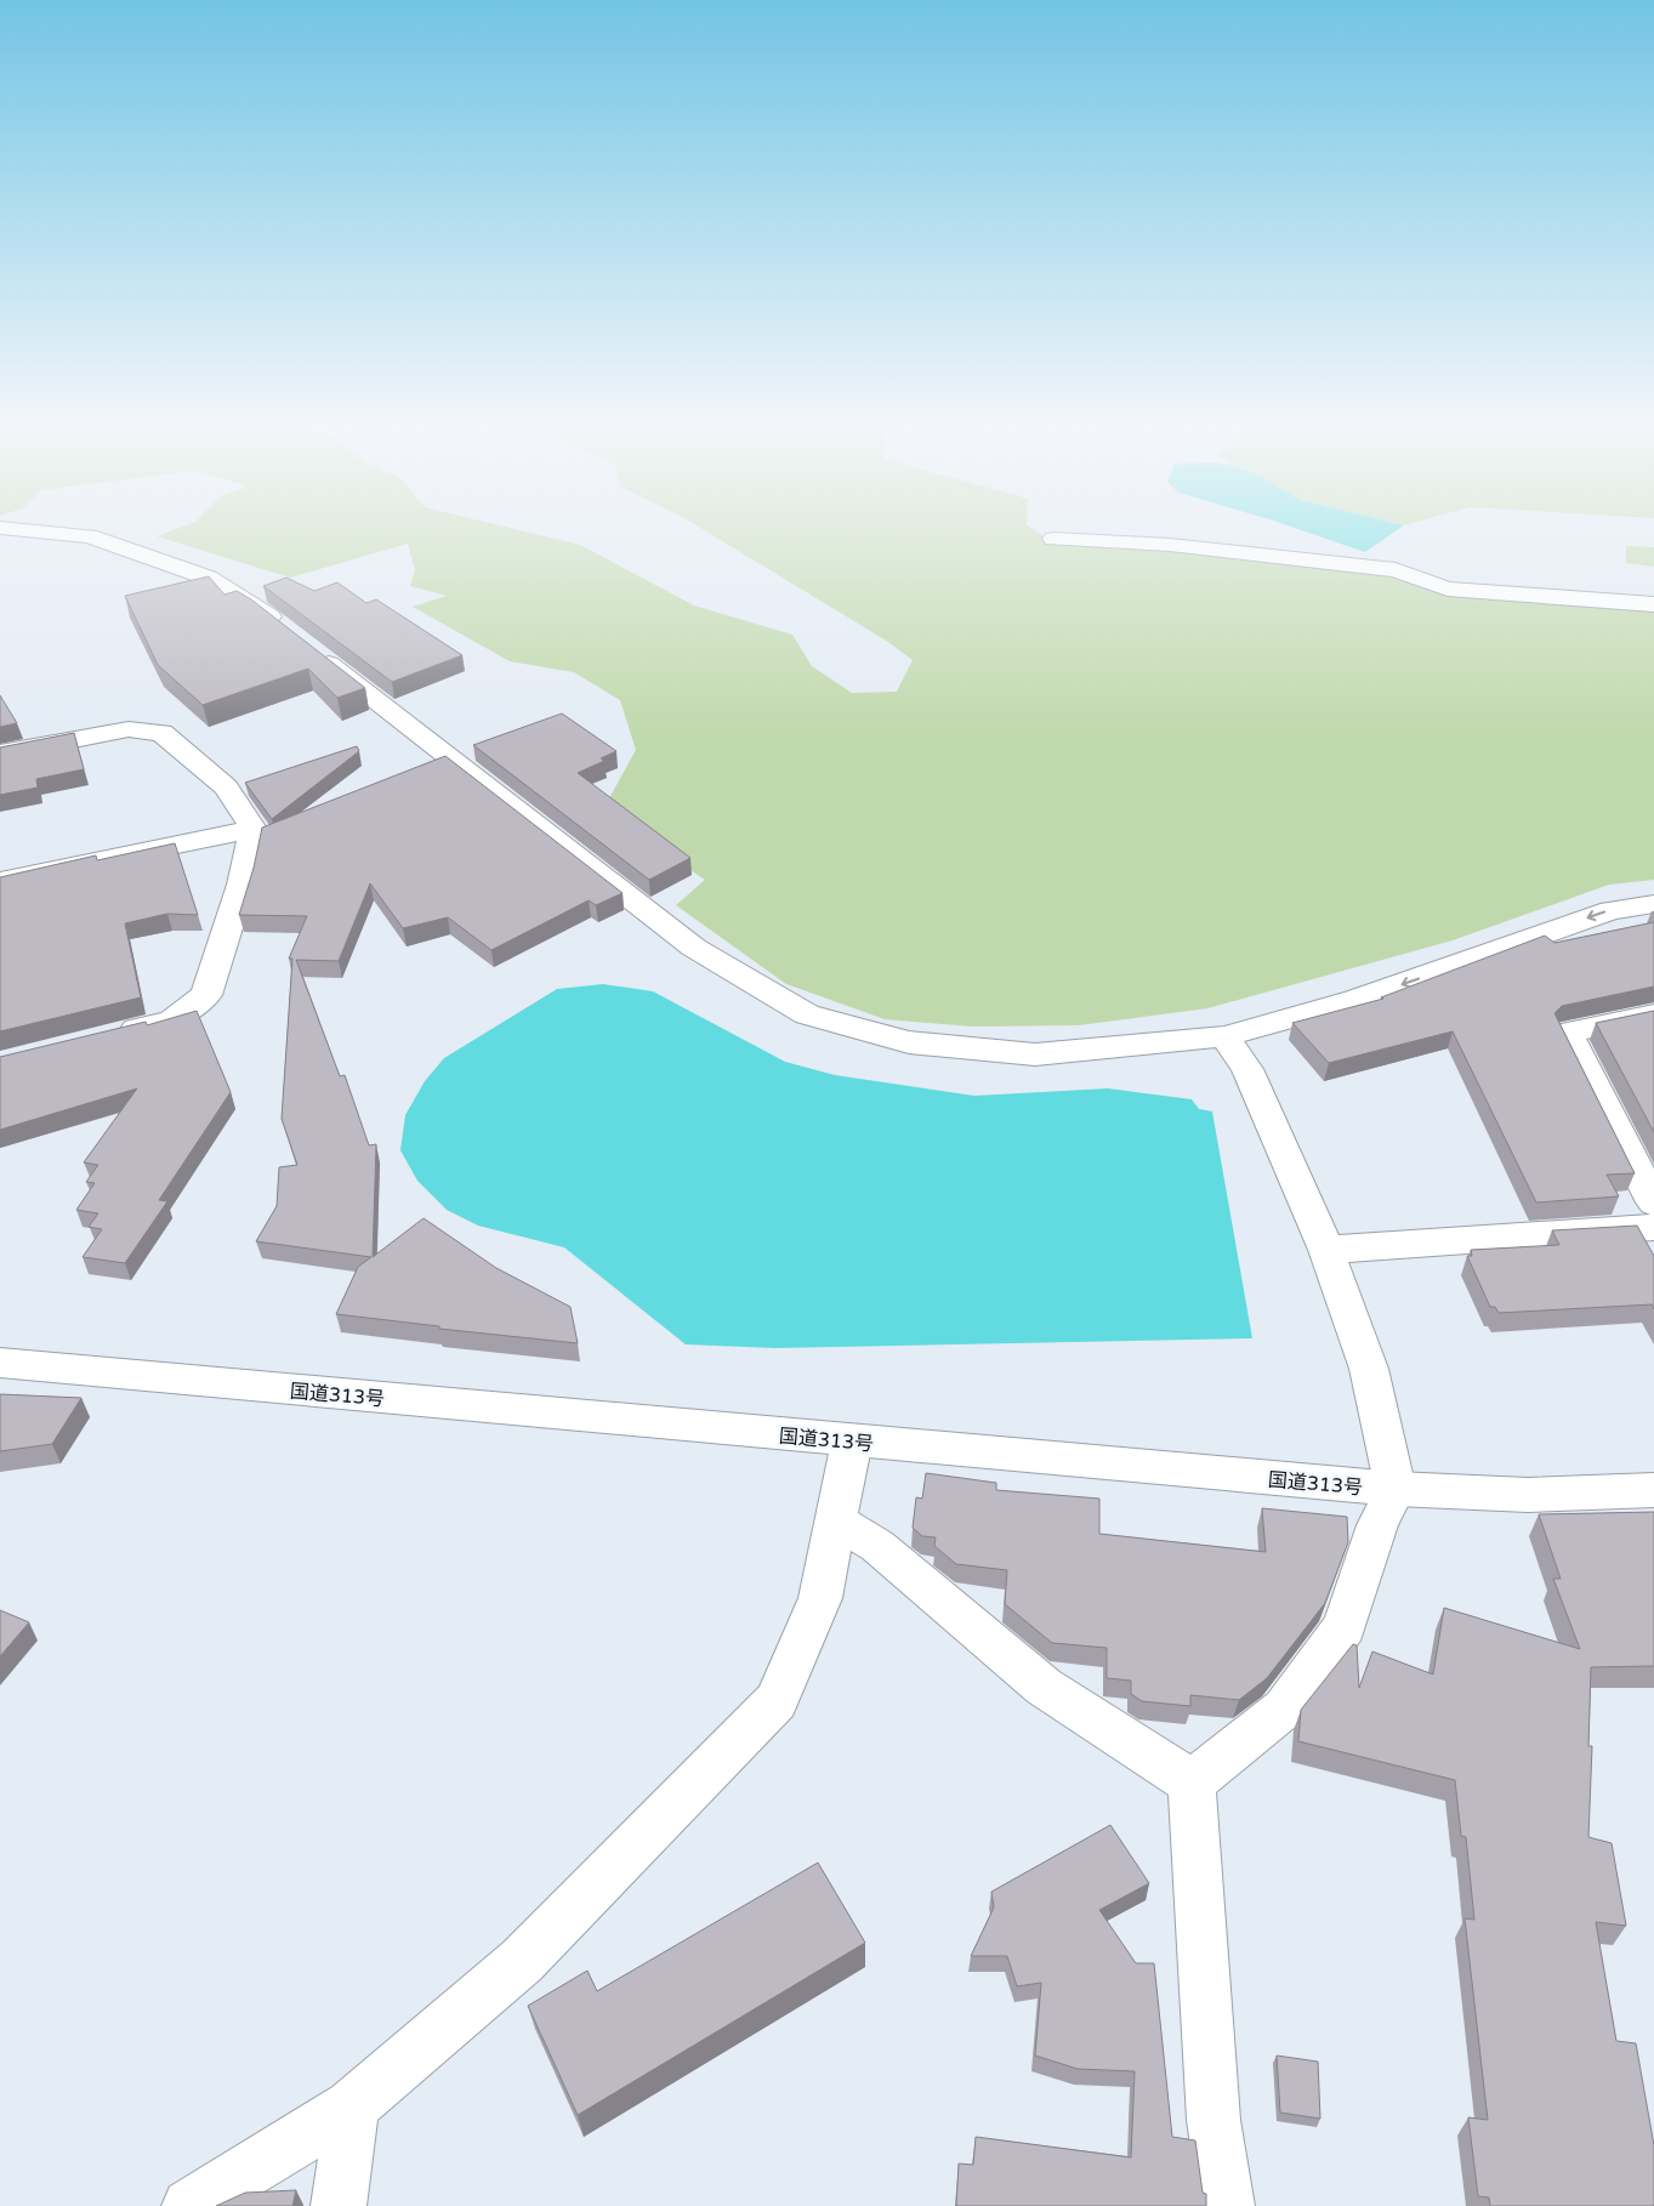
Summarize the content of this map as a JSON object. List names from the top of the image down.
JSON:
{
  "streets": {
    "main road": ["国道313号"]
  }
}
